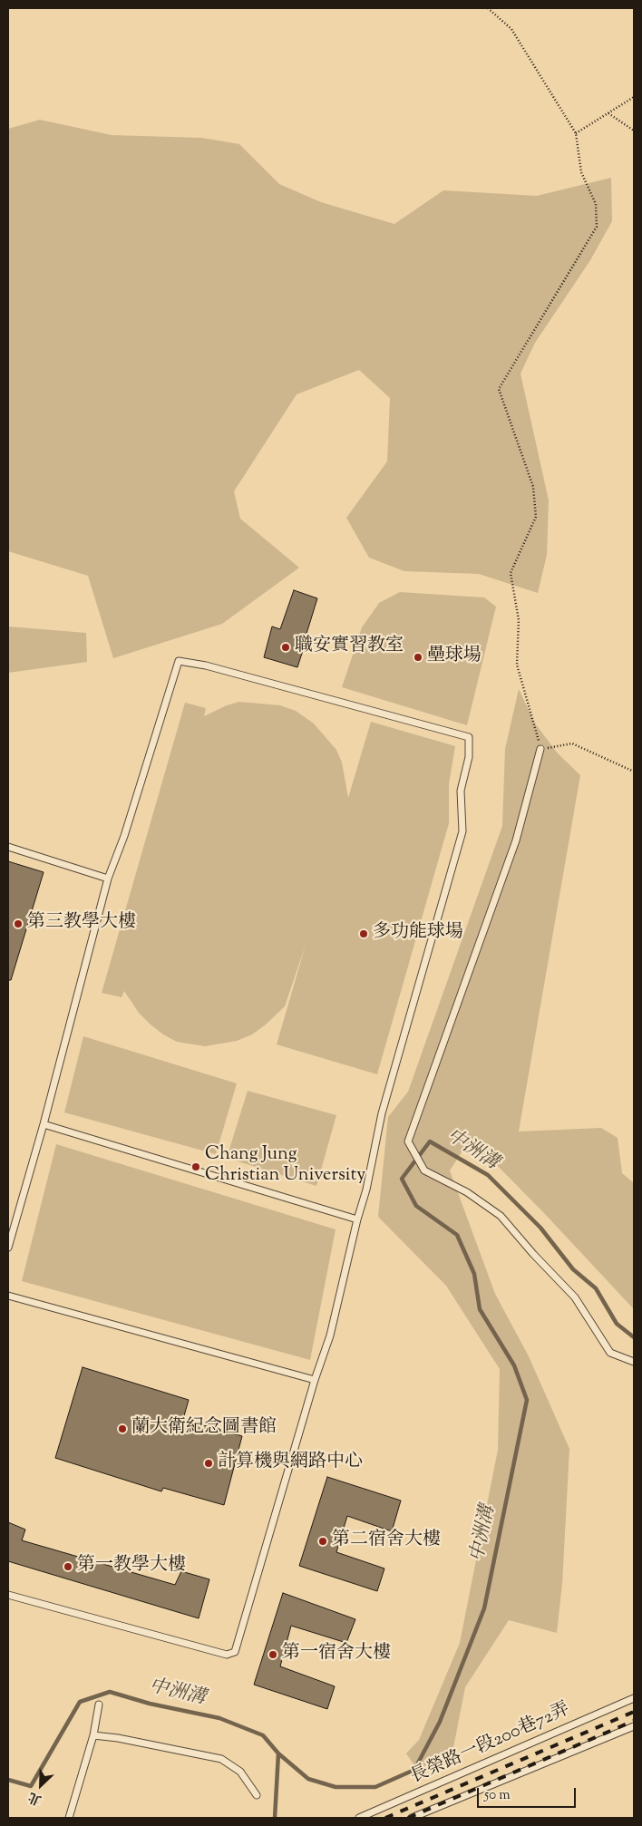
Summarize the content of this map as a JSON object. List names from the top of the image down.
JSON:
{
  "streets": {
    "lane": ["長榮路一段200巷72弄"]
  },
  "water": ["中洲溝"],
  "places": [
    "職安實習教室",
    "壘球場",
    "第三教學大樓",
    "多功能球場",
    "Chang Jung Christian University",
    "蘭大衛紀念圖書館",
    "計算機與網路中心",
    "第二宿舍大樓",
    "第一教學大樓",
    "第一宿舍大樓"
  ],
  "scale_bar": "50 m",
  "north": "bottom left"
}
